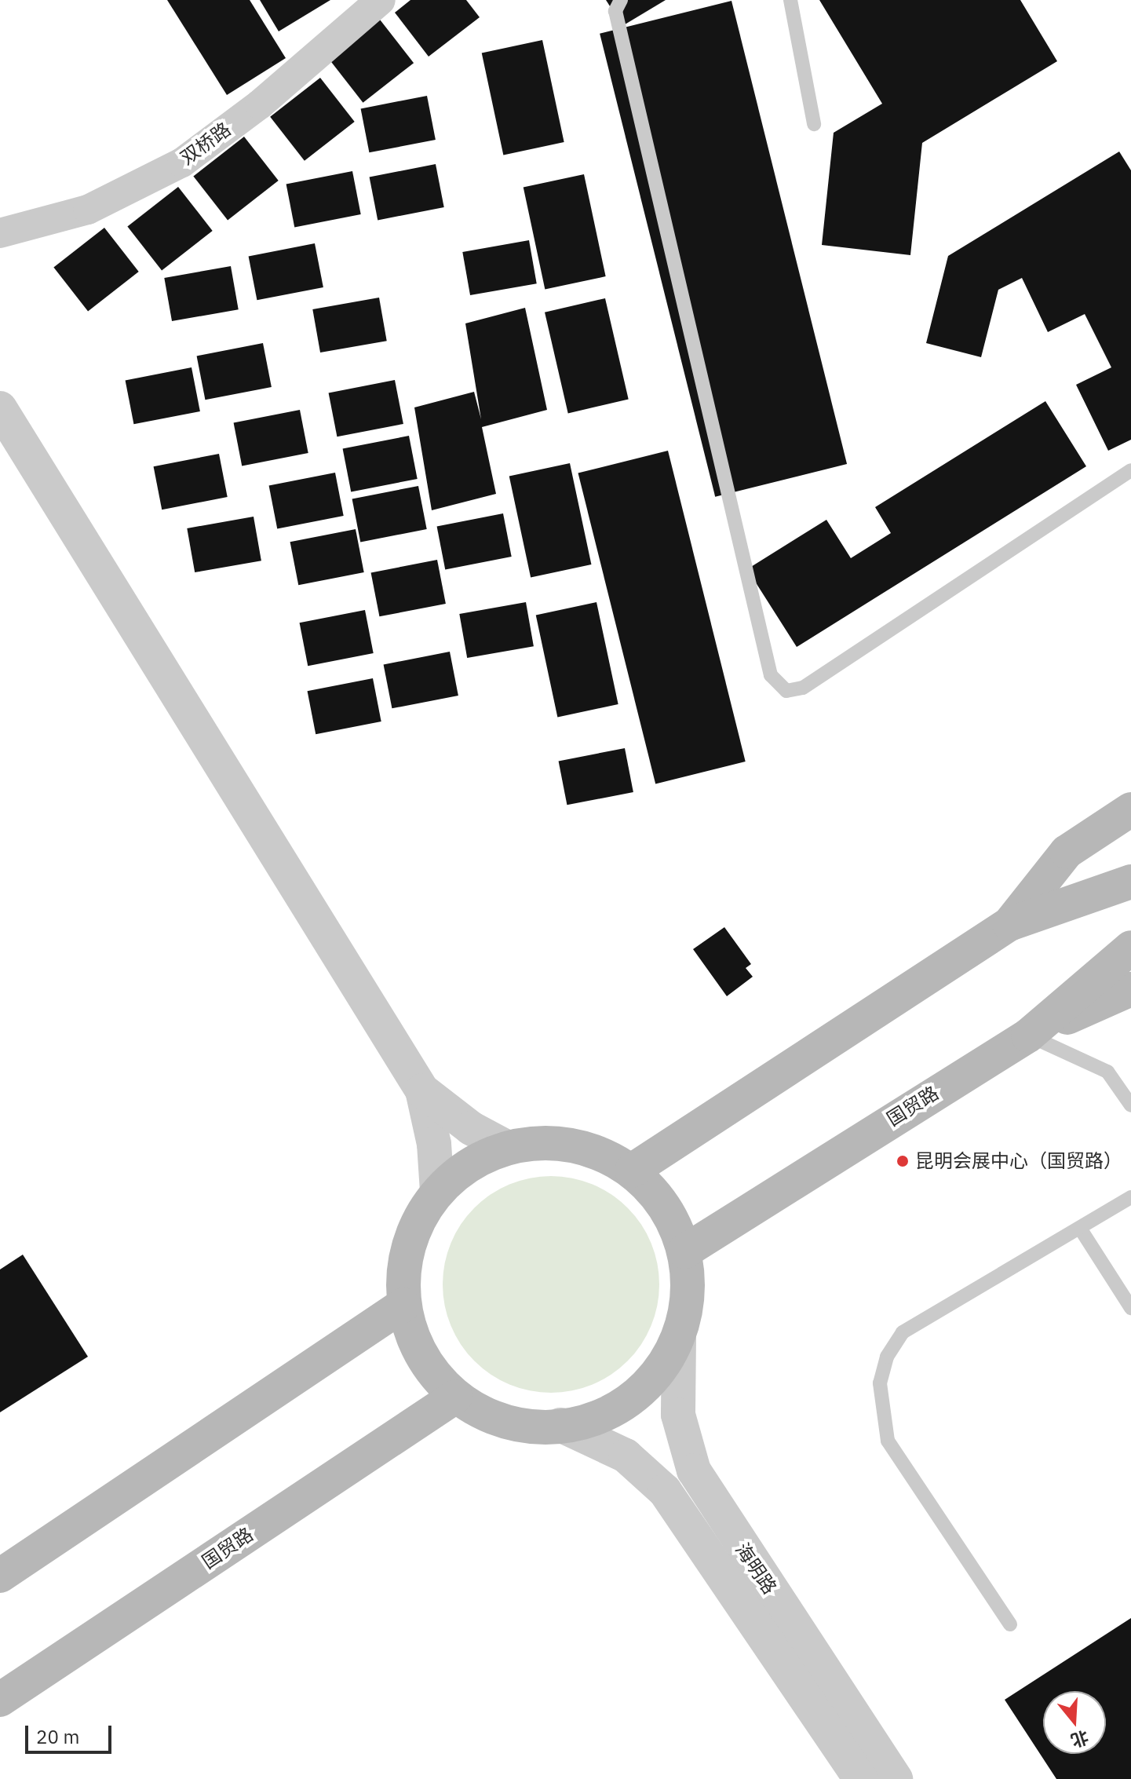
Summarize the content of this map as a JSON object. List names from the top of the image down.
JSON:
{
  "streets": {
    "main road": ["国贸路"],
    "street": ["双桥路", "海明路"]
  },
  "places": ["昆明会展中心（国贸路）"],
  "scale_bar": "20 m",
  "north": "bottom"
}
